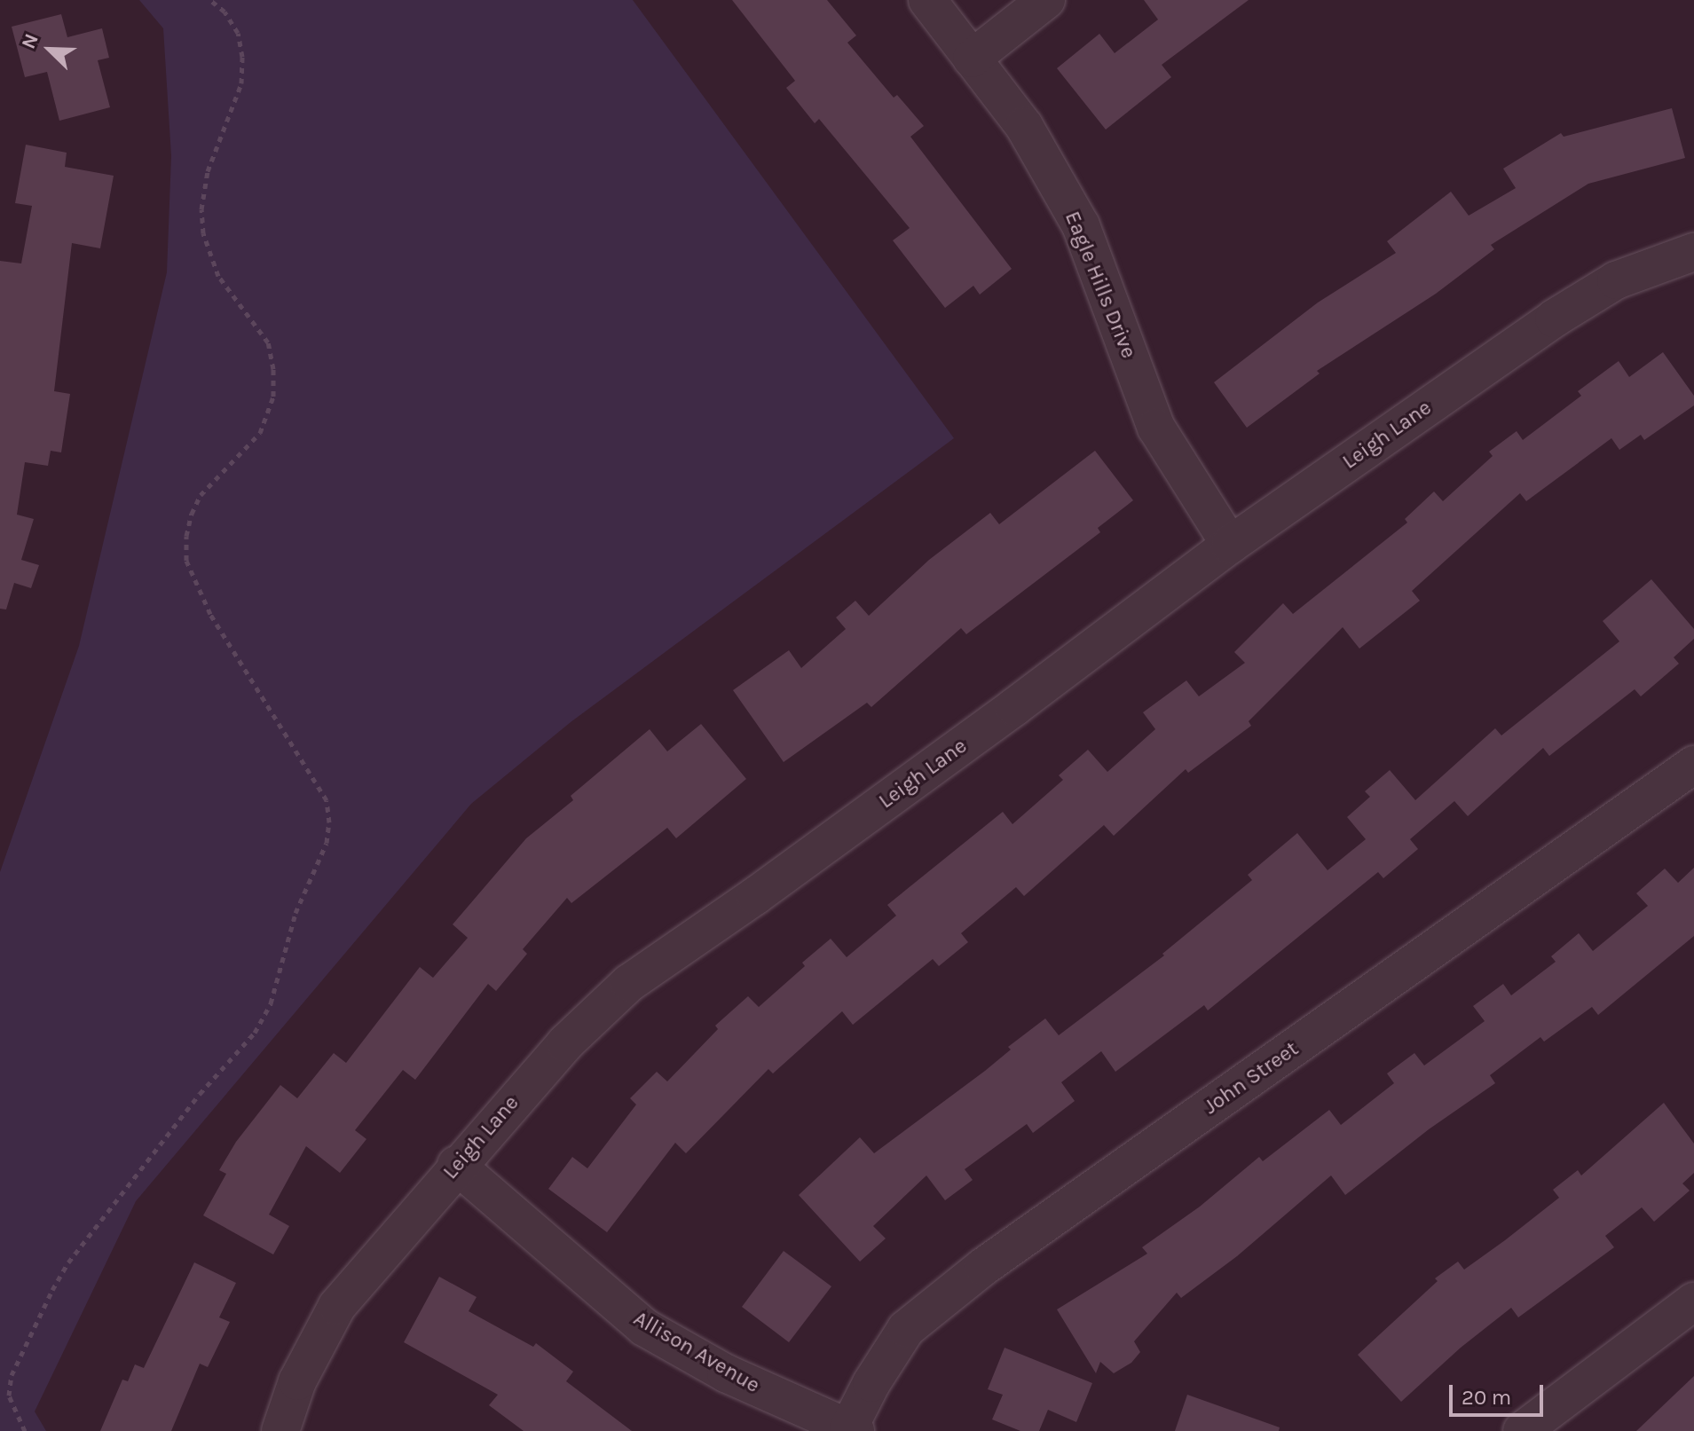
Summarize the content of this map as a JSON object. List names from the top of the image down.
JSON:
{
  "streets": {
    "street": [
      "Eagle Hills Drive",
      "Leigh Lane",
      "John Street",
      "Allison Avenue"
    ]
  },
  "crossings": [
    ["Eagle Hills Drive", "Leigh Lane"],
    ["Leigh Lane", "Allison Avenue"],
    ["John Street", "Allison Avenue"]
  ],
  "scale_bar": "20 m",
  "north": "top left"
}
